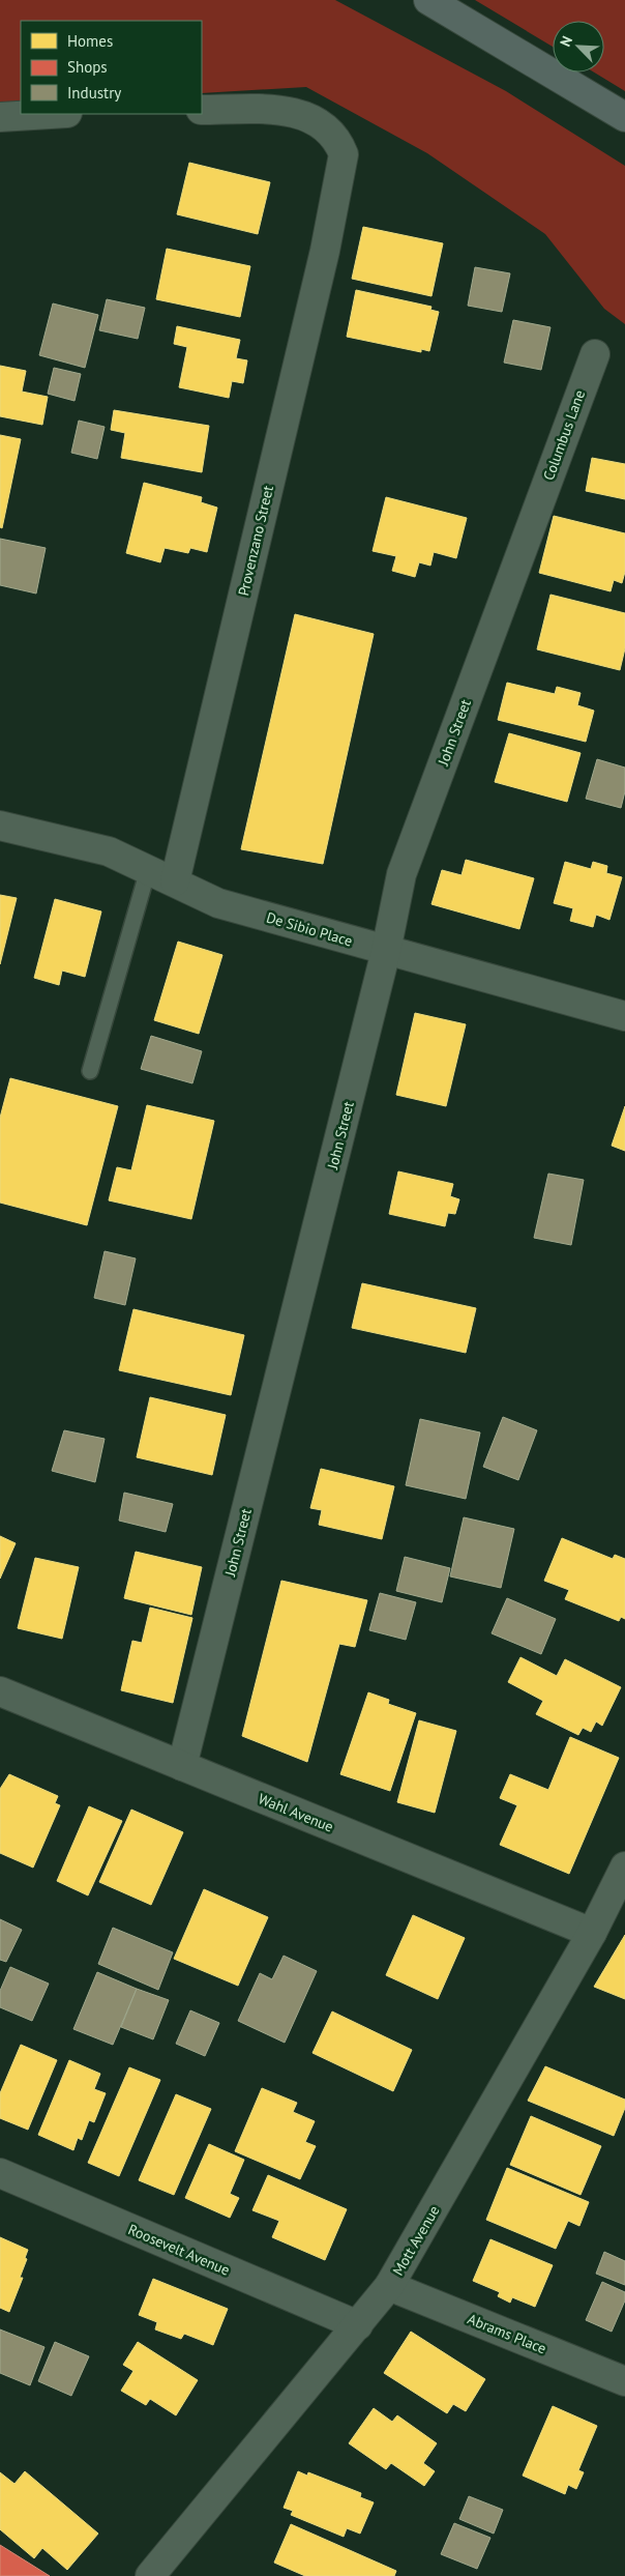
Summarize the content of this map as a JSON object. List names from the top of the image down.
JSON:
{
  "streets": {
    "street": [
      "Columbus Lane",
      "Provenzano Street",
      "John Street",
      "De Sibio Place",
      "Wahl Avenue",
      "Mott Avenue",
      "Roosevelt Avenue",
      "Abrams Place"
    ]
  },
  "crossings": [
    ["Columbus Lane", "John Street"],
    ["Provenzano Street", "De Sibio Place"],
    ["John Street", "De Sibio Place"],
    ["John Street", "Wahl Avenue"],
    ["Wahl Avenue", "Mott Avenue"],
    ["Mott Avenue", "Roosevelt Avenue"],
    ["Mott Avenue", "Abrams Place"]
  ],
  "legend": ["Homes", "Shops", "Industry"],
  "north": "top left"
}
